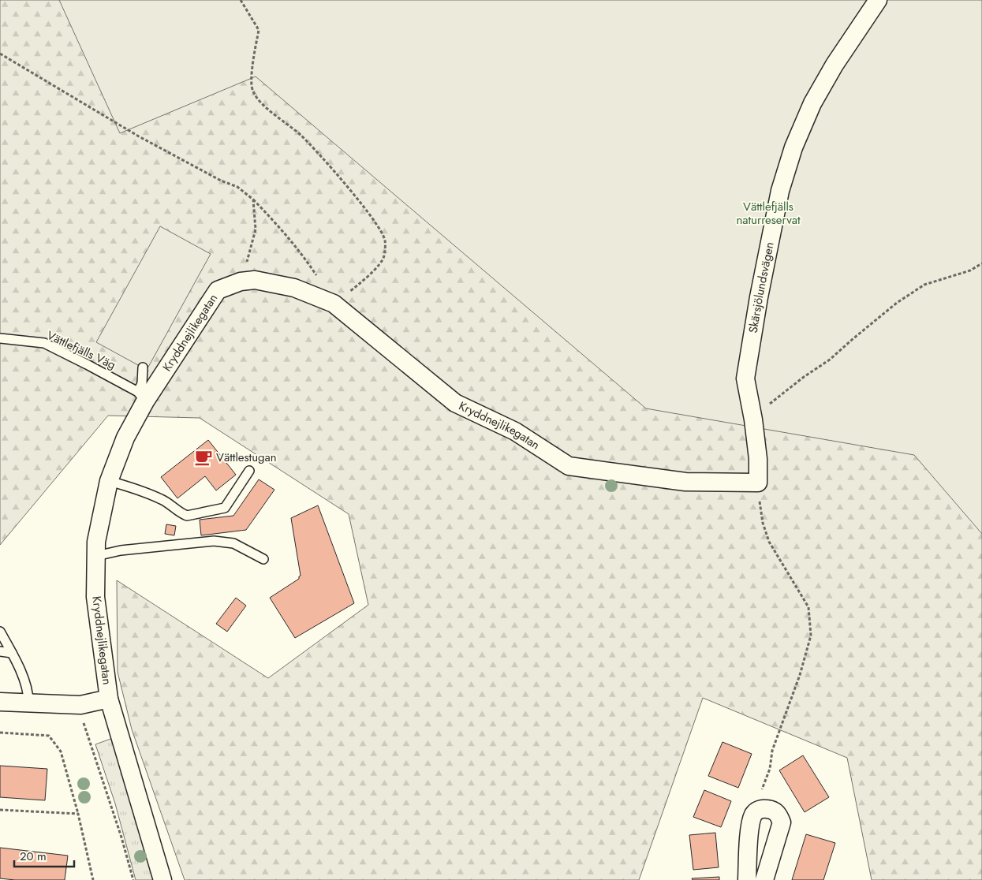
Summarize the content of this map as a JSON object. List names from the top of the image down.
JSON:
{
  "streets": {
    "street": ["Skärsjölundsvägen", "Kryddnejlikegatan"],
    "lane": ["Vättlefjälls Väg"]
  },
  "crossings": [
    ["Skärsjölundsvägen", "Kryddnejlikegatan"],
    ["Kryddnejlikegatan", "Vättlefjälls Väg"]
  ],
  "parks": ["Vättlefjälls naturreservat"],
  "places": {
    "cafe": ["Vättlestugan"]
  },
  "scale_bar": "20 m"
}
